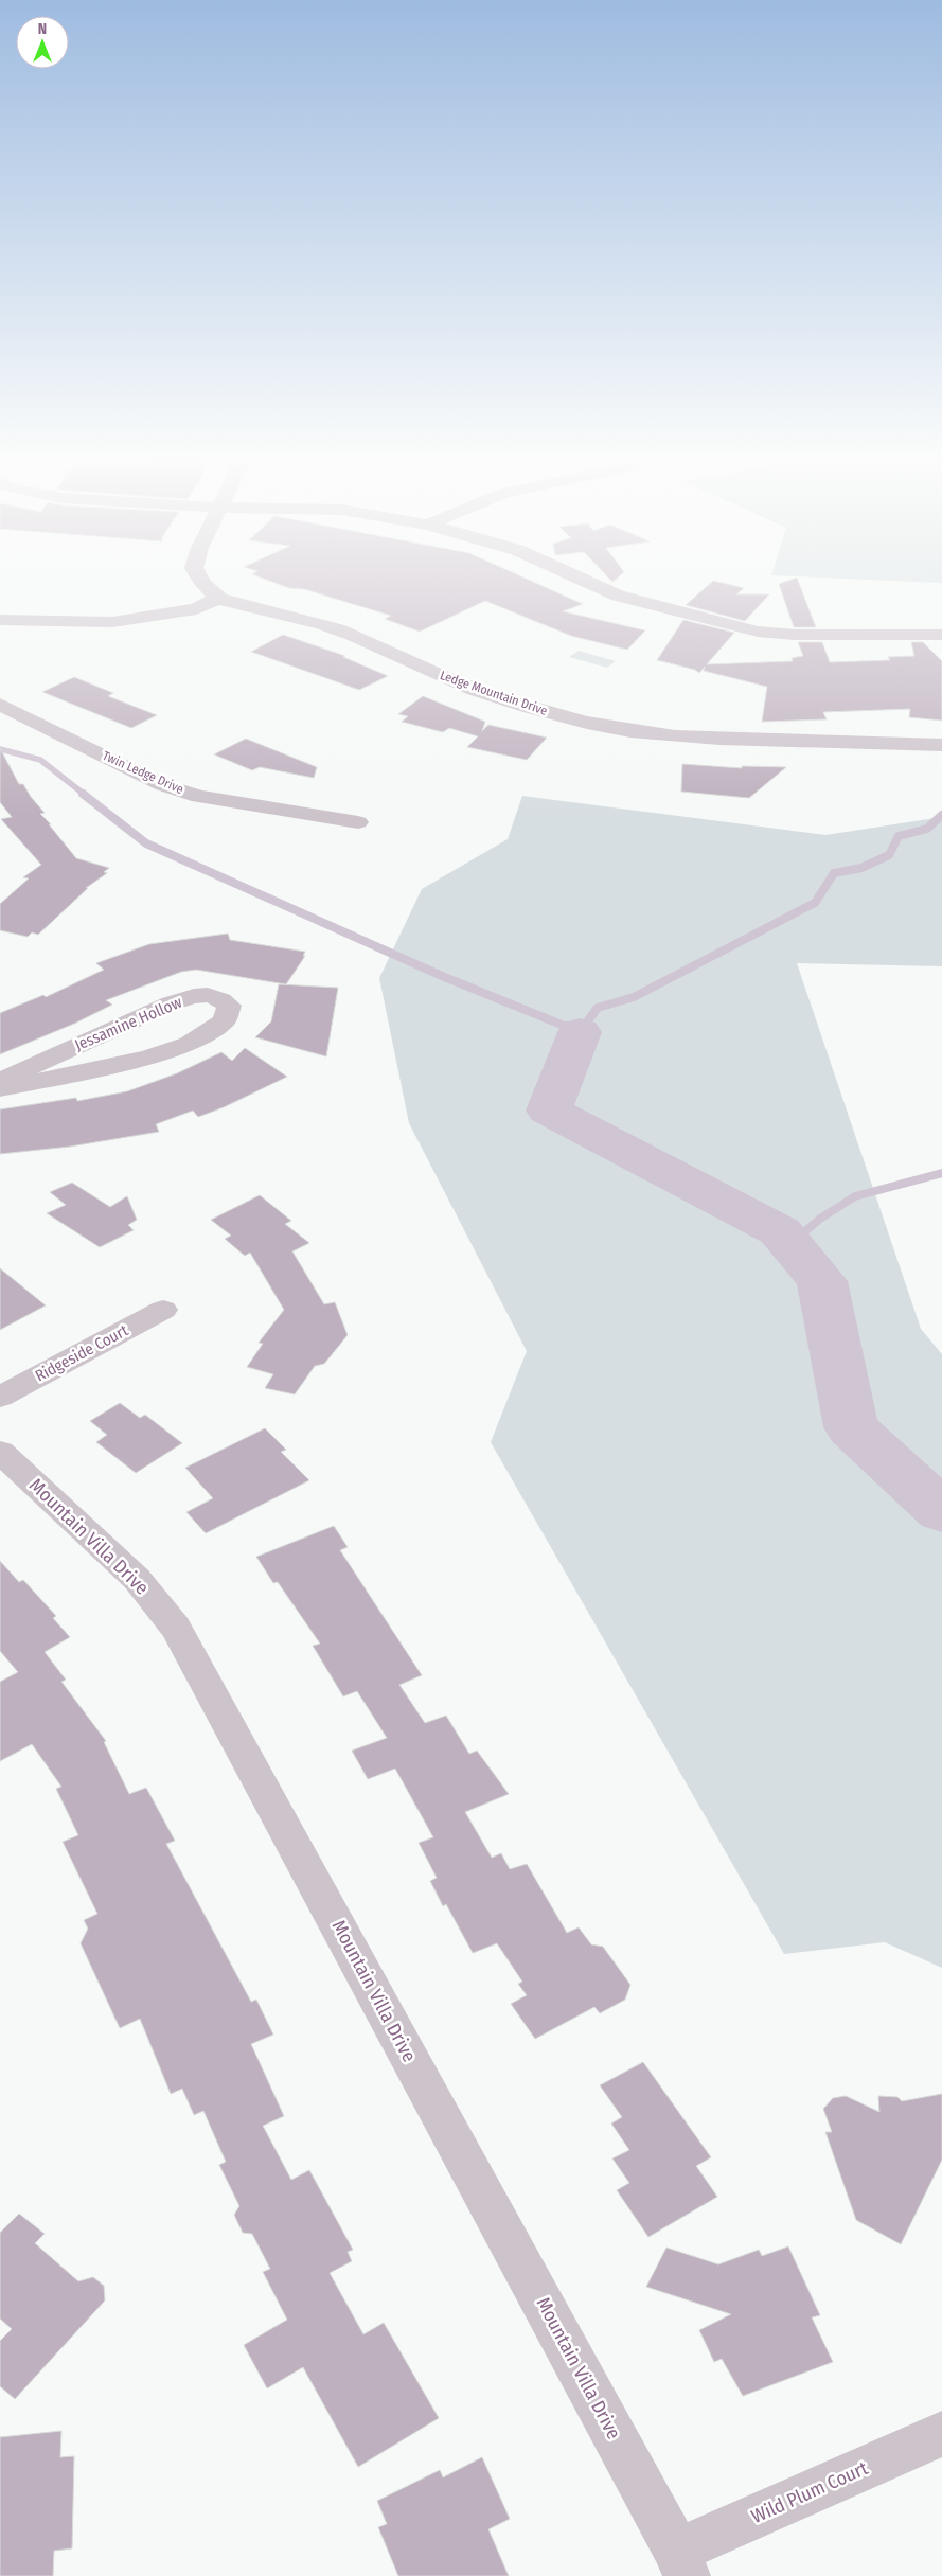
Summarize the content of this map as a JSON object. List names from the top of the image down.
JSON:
{
  "streets": {
    "street": [
      "Ledge Mountain Drive",
      "Twin Ledge Drive",
      "Jessamine Hollow",
      "Ridgeside Court",
      "Mountain Villa Drive",
      "Wild Plum Court"
    ]
  },
  "crossings": [
    ["Mountain Villa Drive", "Wild Plum Court"]
  ],
  "north": "top"
}
